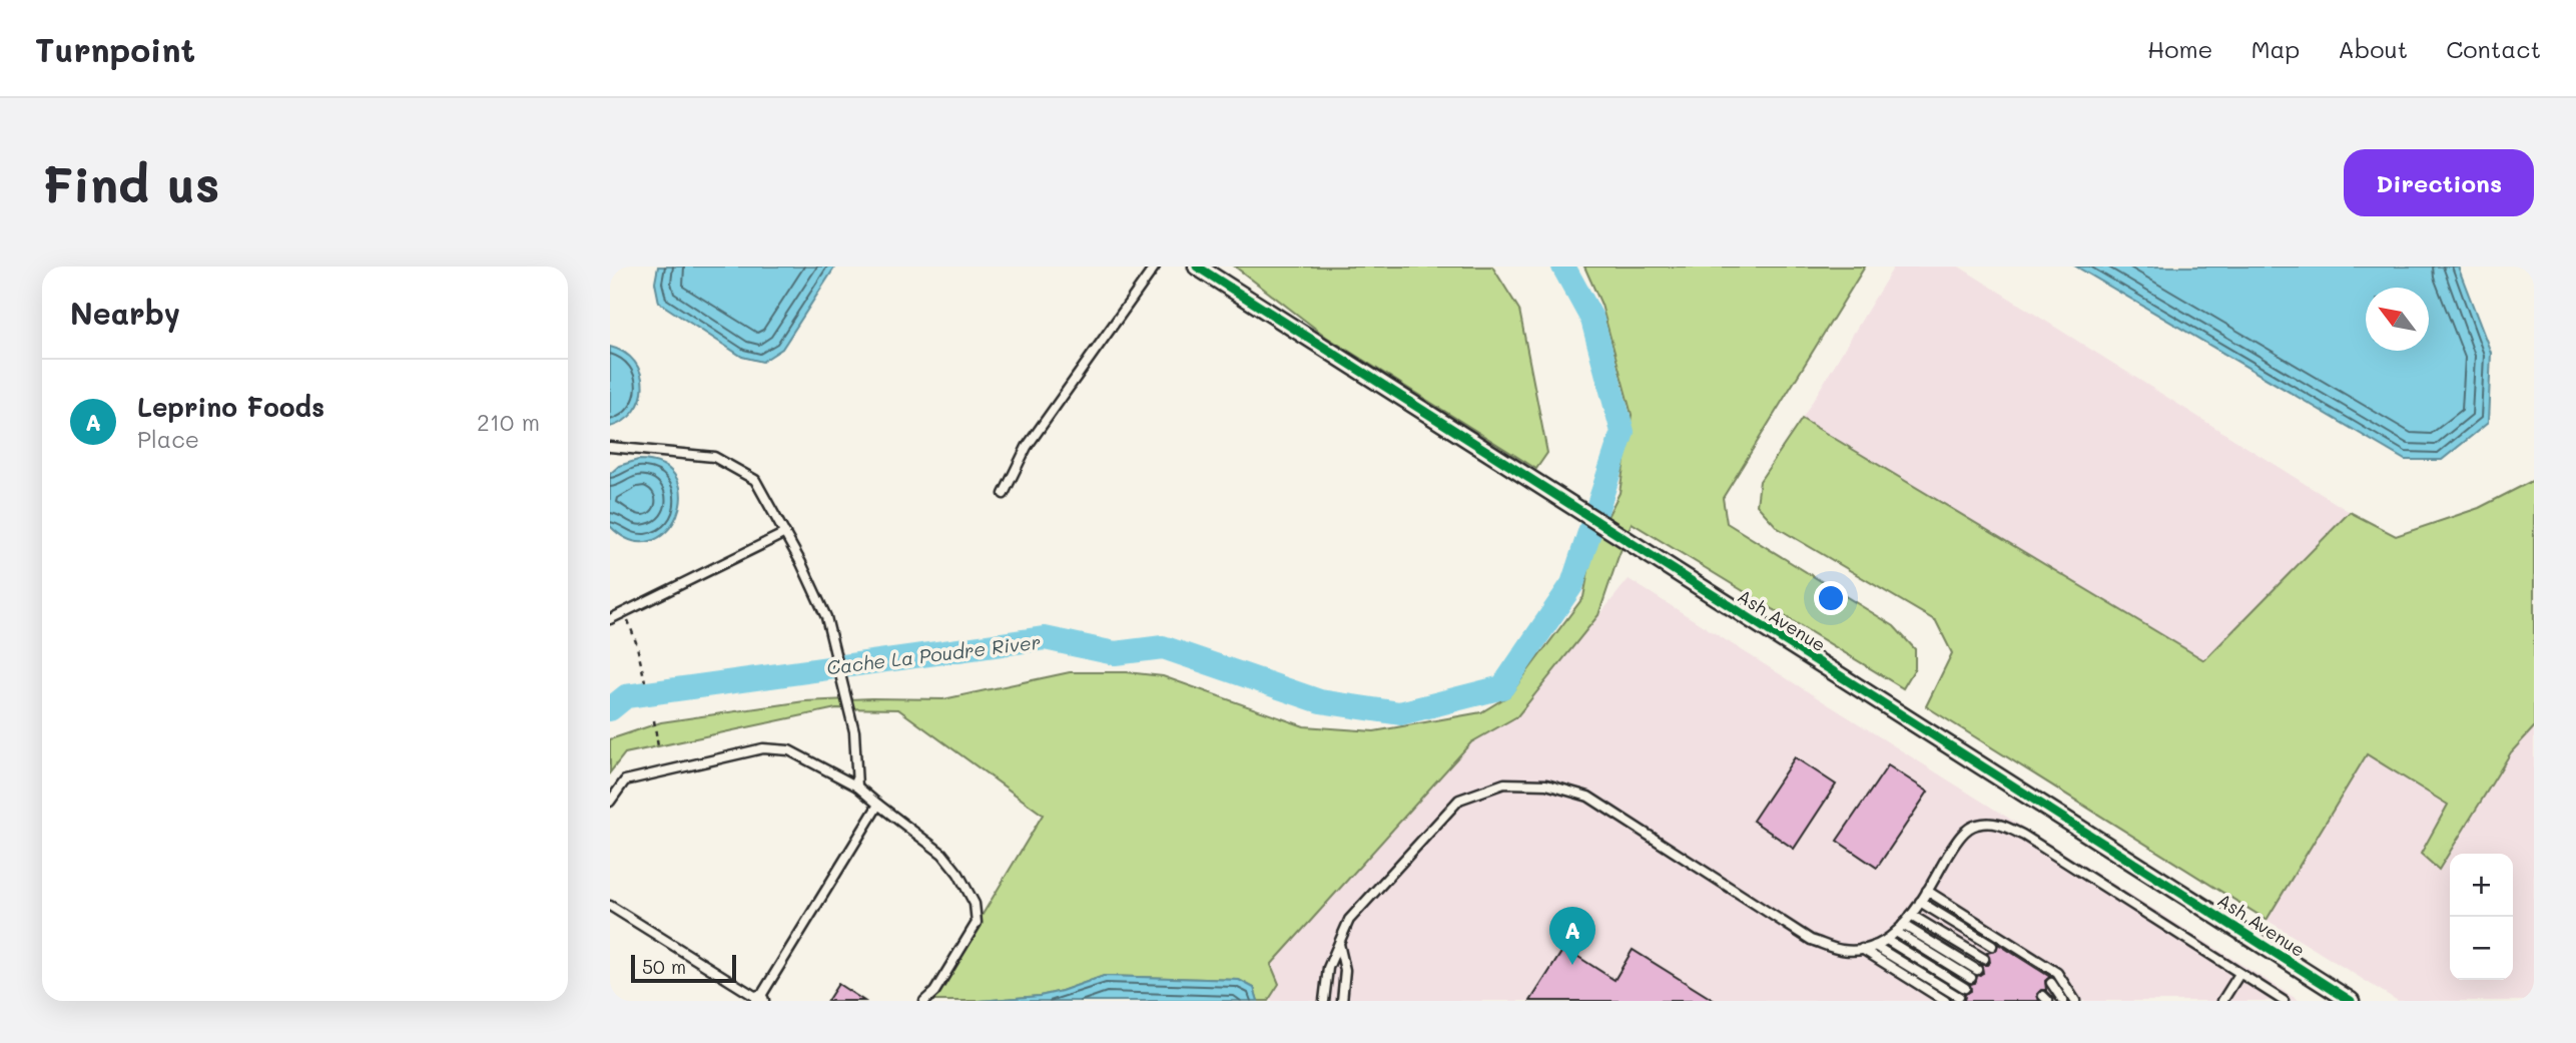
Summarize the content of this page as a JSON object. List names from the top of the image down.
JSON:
{
  "streets": {
    "street": ["Ash Avenue"]
  },
  "water": ["Cache La Poudre River"],
  "scale_bar": "50 m",
  "north": "top left",
  "page": {
    "header": "Turnpoint",
    "nav": [
      "Home",
      "Map",
      "About",
      "Contact"
    ],
    "buttons": "Directions",
    "title": "Find us",
    "heading": "Nearby",
    "list": [
      {
        "mark": "A",
        "name": "Leprino Foods",
        "note": "Place",
        "value": "210 m"
      }
    ],
    "map_buttons": ["+", "−"],
    "pins": "A",
    "scale": "50 m"
  }
}
